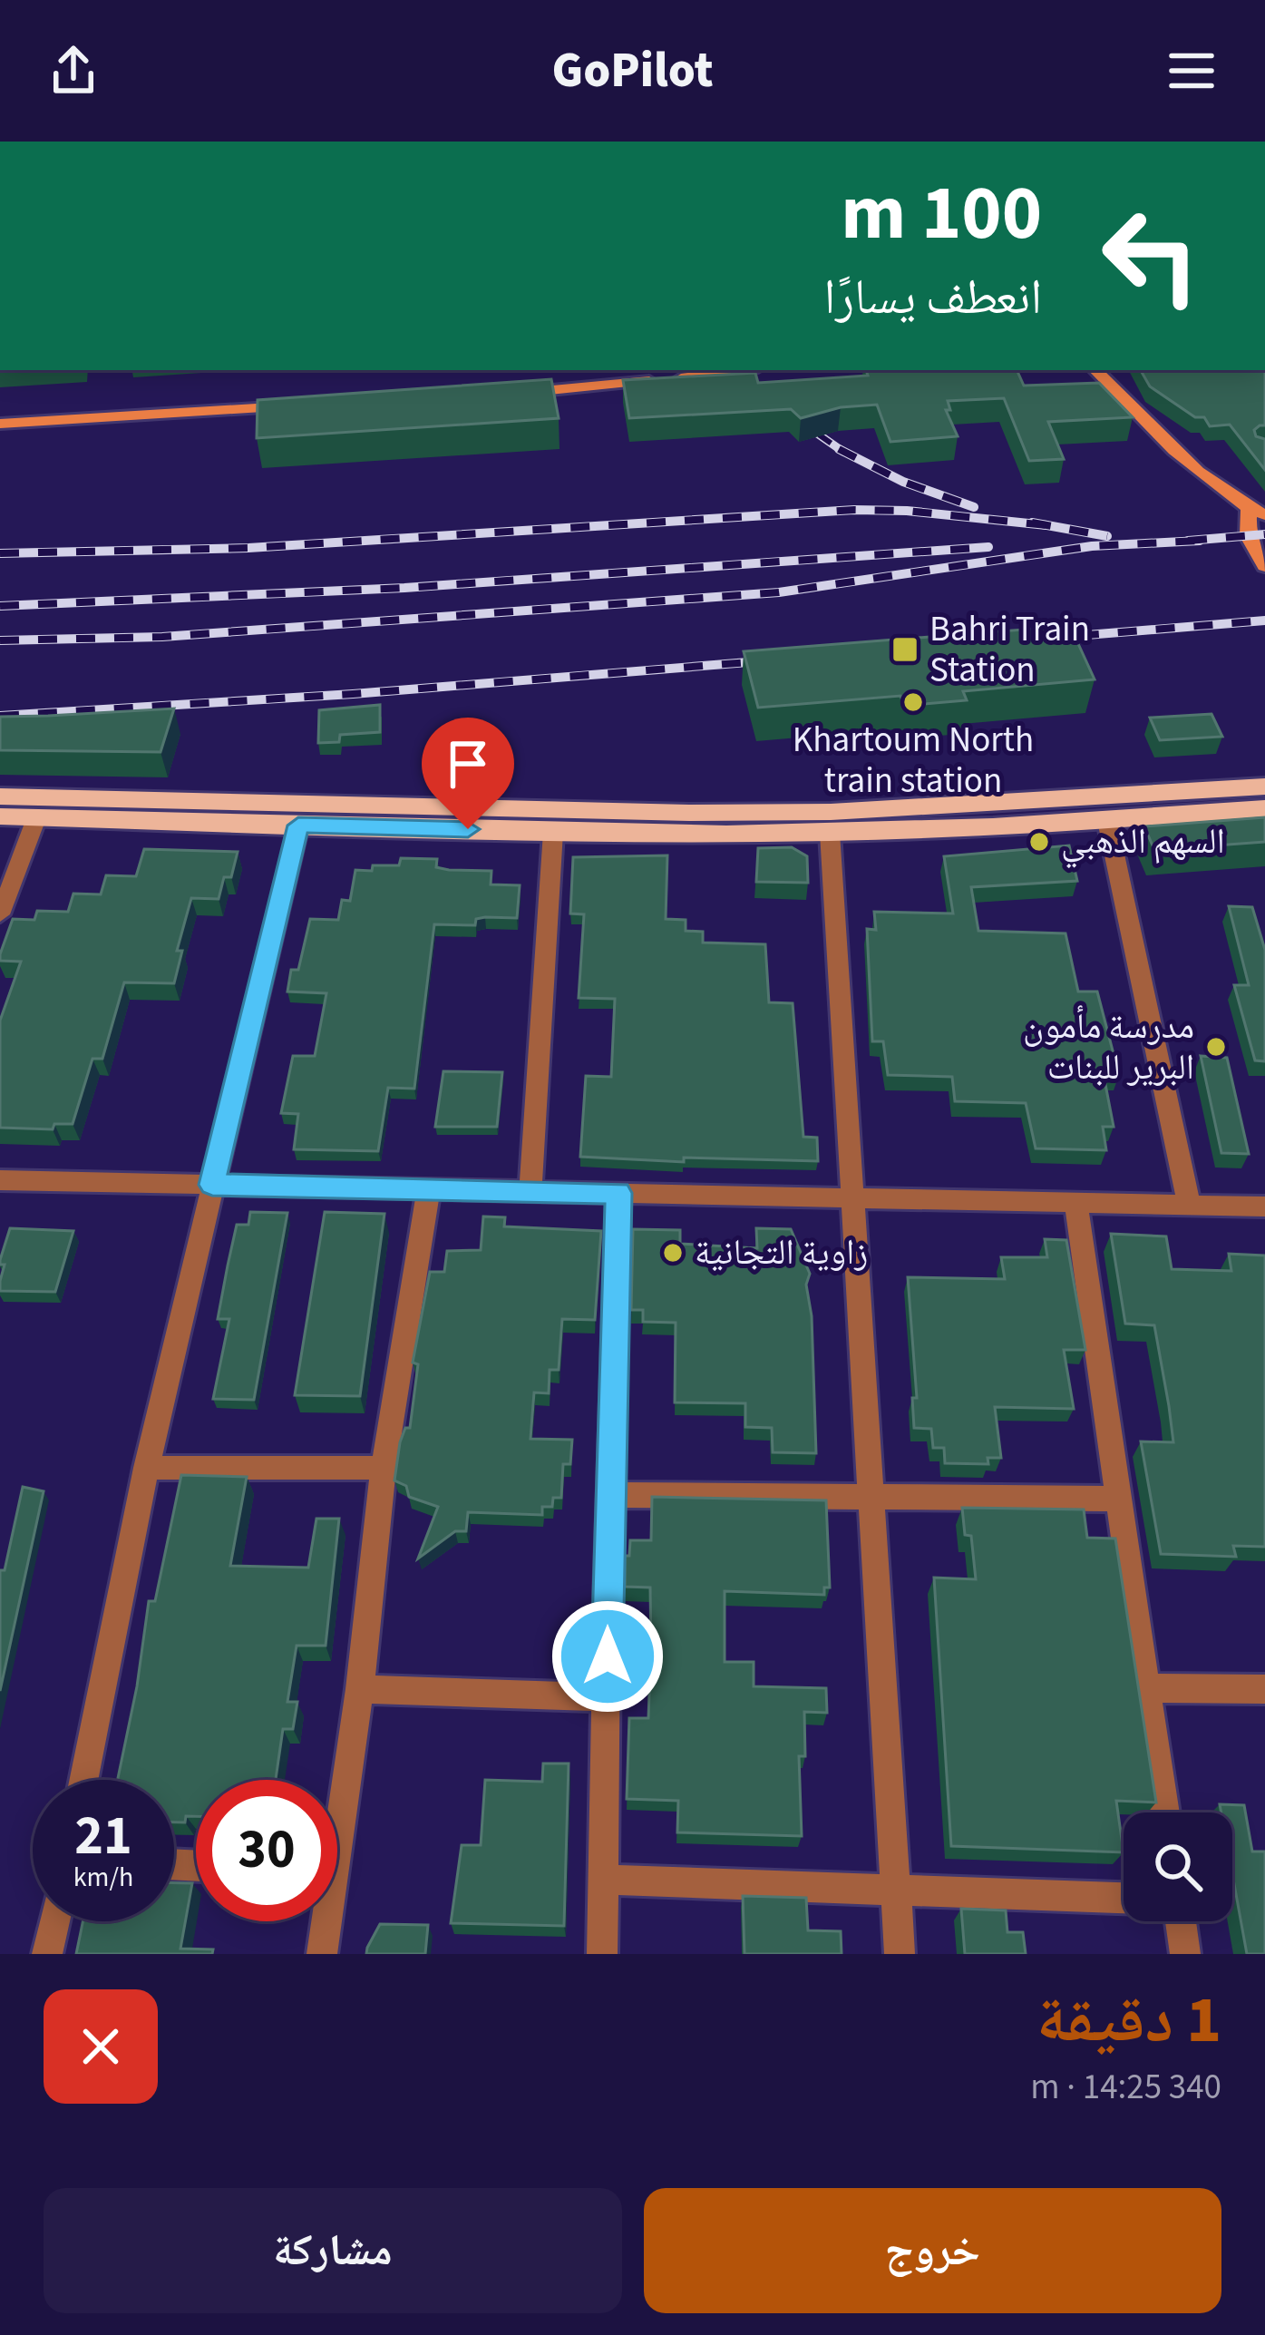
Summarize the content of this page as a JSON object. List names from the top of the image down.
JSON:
{
  "places": {
    "transit": ["Bahri Train Station"],
    "other": [
      "Khartoum North train station",
      "السهم الذهبي",
      "مدرسة مأمون البرير للبنات",
      "زاوية التجانية"
    ]
  },
  "page": {
    "header": "GoPilot",
    "turn": ["100 m", "انعطف يسارًا"],
    "speed": "21 km/h",
    "limit": "30",
    "heading": ["1 دقيقة", "340 m · 14:25"],
    "buttons": ["خروج", "مشاركة"]
  }
}
